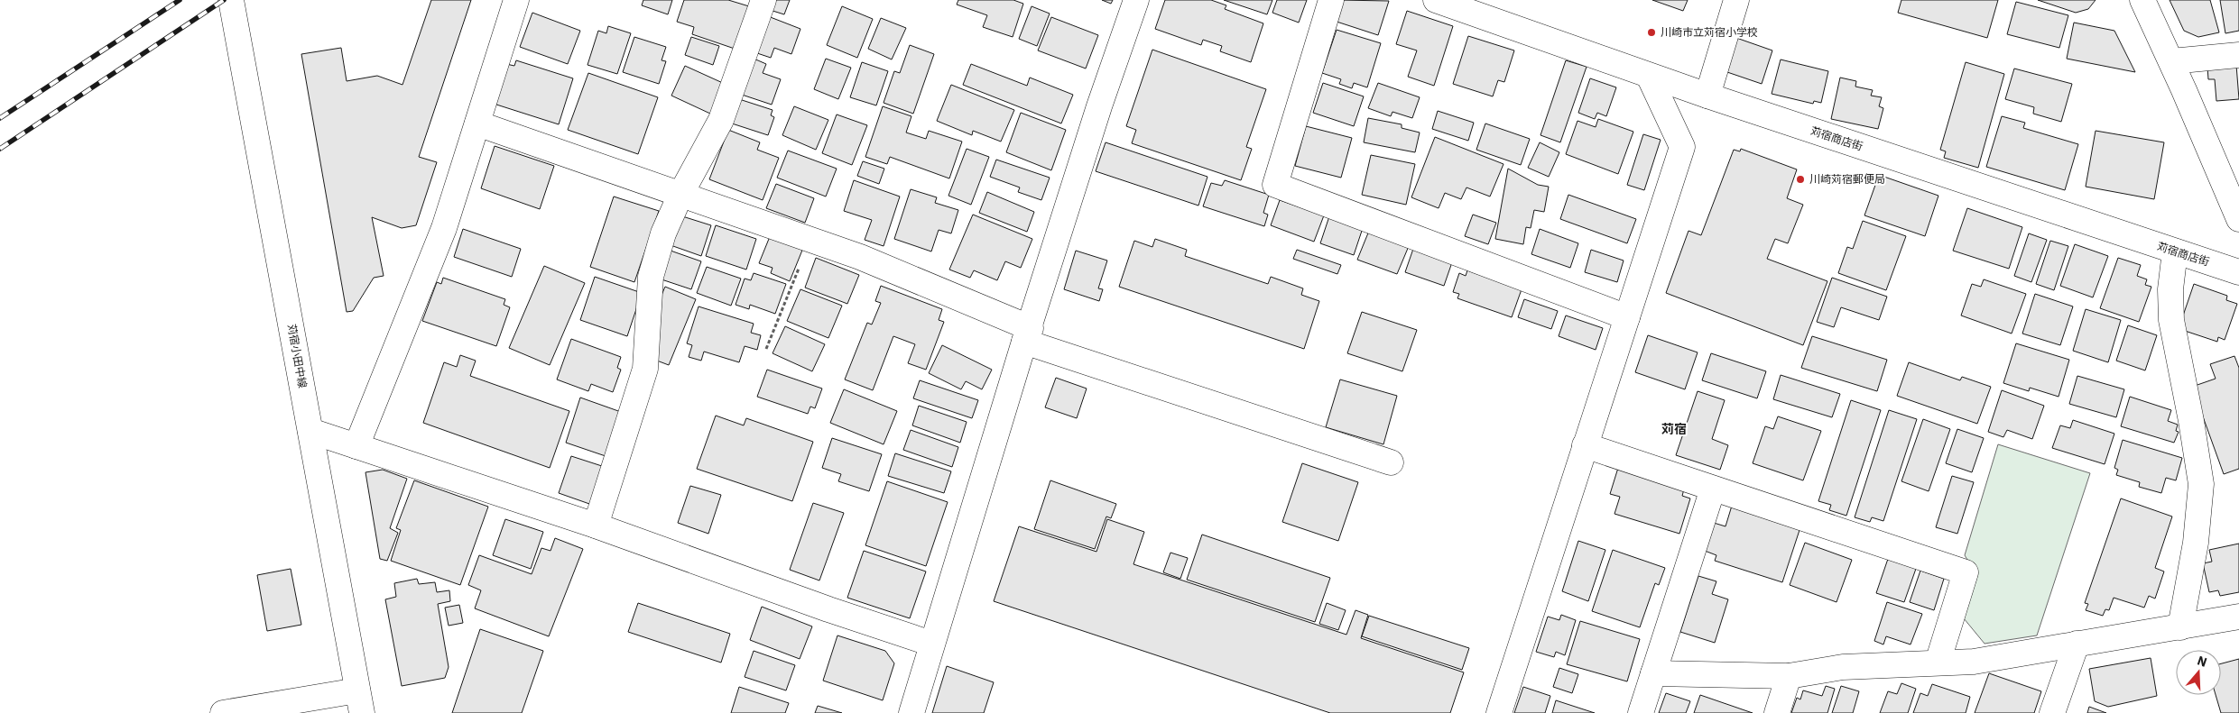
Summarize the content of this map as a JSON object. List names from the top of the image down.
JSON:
{
  "streets": {
    "street": ["苅宿商店街", "苅宿小田中線"]
  },
  "districts": ["苅宿"],
  "places": ["川崎市立苅宿小学校", "川崎苅宿郵便局"],
  "north": "top"
}
